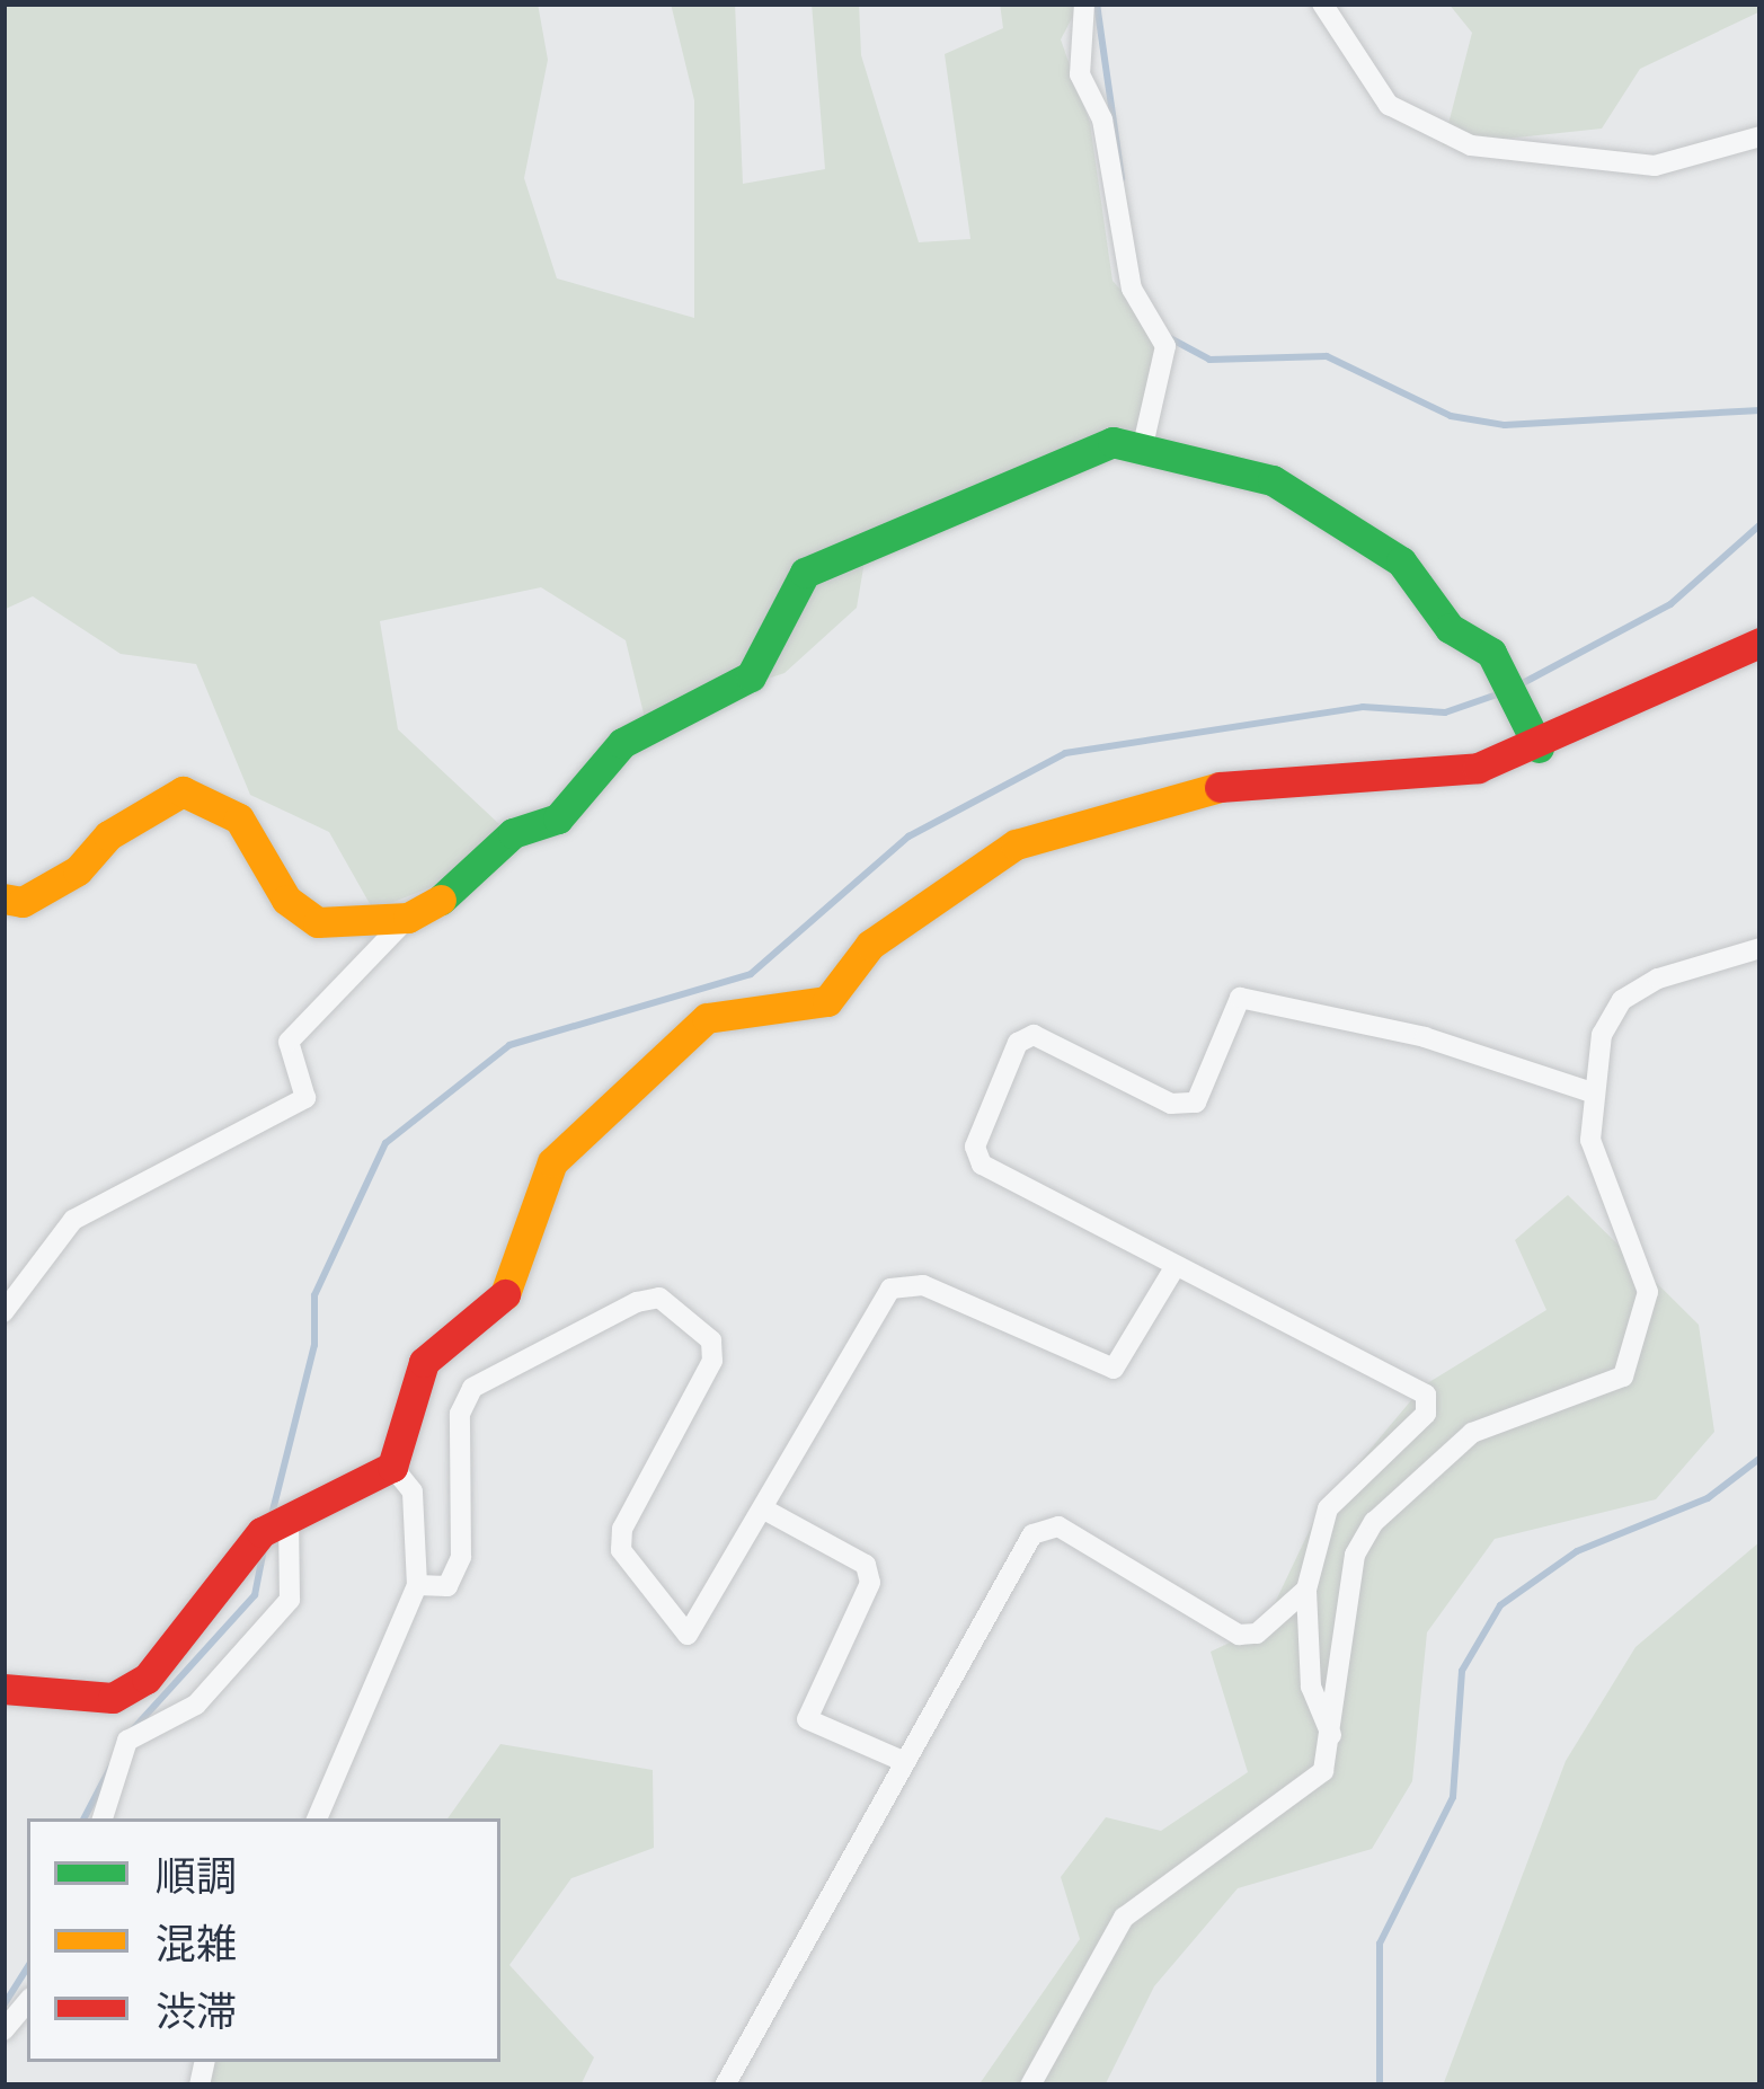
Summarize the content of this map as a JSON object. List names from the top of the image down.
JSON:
{
  "legend": ["順調", "混雑", "渋滞"]
}
